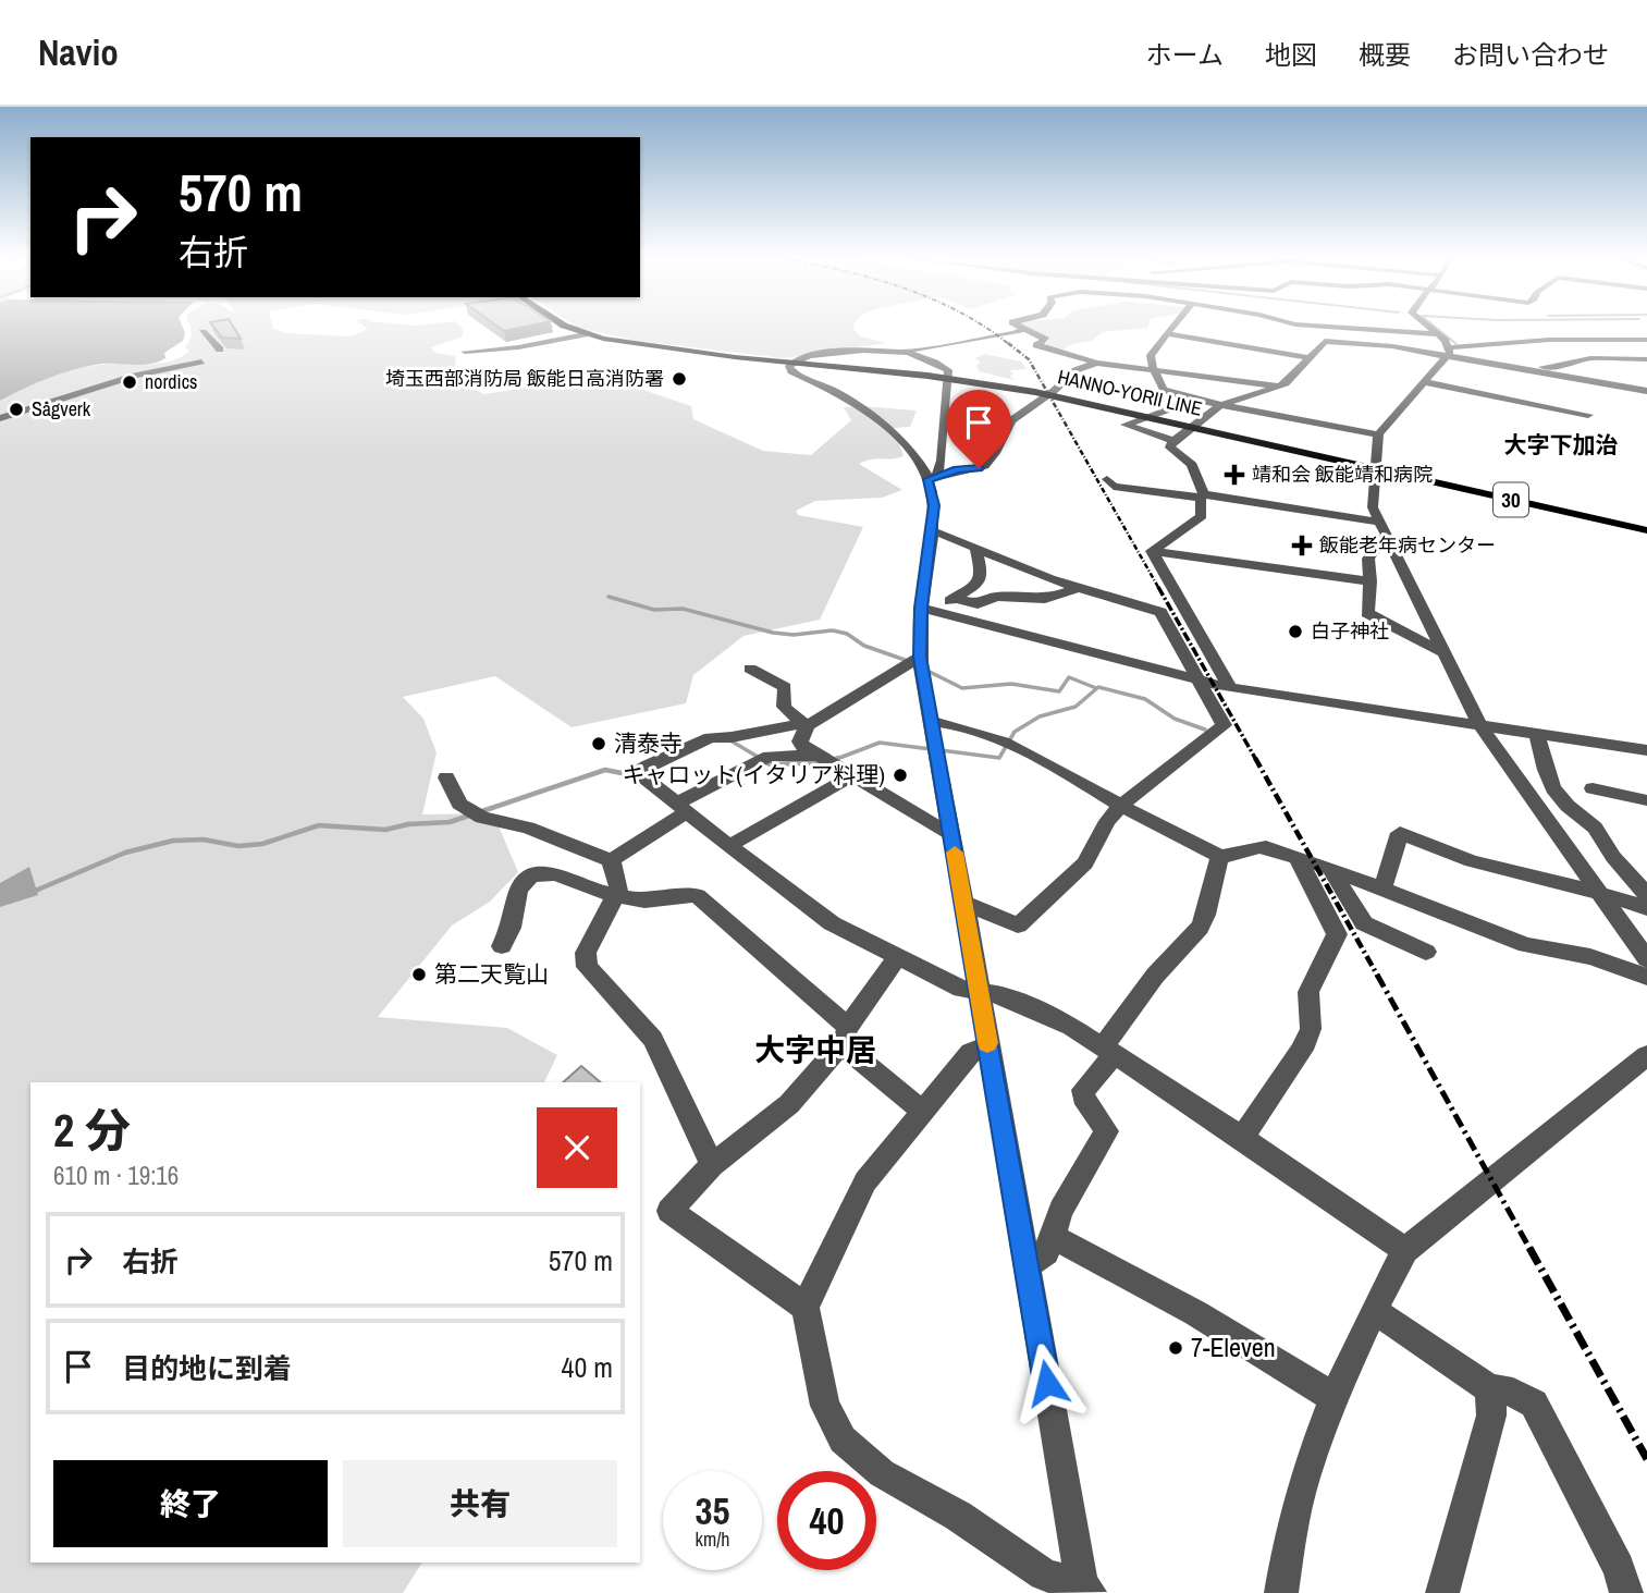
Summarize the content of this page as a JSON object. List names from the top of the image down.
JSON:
{
  "streets": {
    "main road": ["HANNO-YORII LINE", "30"]
  },
  "districts": ["大字下加治", "大字中居"],
  "places": {
    "other": [
      "埼玉西部消防局 飯能日高消防署",
      "nordics",
      "Sågverk",
      "白子神社",
      "清泰寺",
      "キャロット(イタリア料理)",
      "第二天覧山",
      "7-Eleven"
    ],
    "health": ["靖和会 飯能靖和病院", "飯能老年病センター"]
  },
  "page": {
    "header": "Navio",
    "nav": [
      "ホーム",
      "地図",
      "概要",
      "お問い合わせ"
    ],
    "turn": ["570 m", "右折"],
    "heading": ["2 分", "610 m · 19:16"],
    "list": [
      {
        "name": "右折",
        "value": "570 m"
      },
      {
        "name": "目的地に到着",
        "value": "40 m"
      }
    ],
    "buttons": ["終了", "共有"],
    "speed": "35 km/h",
    "limit": "40"
  }
}
